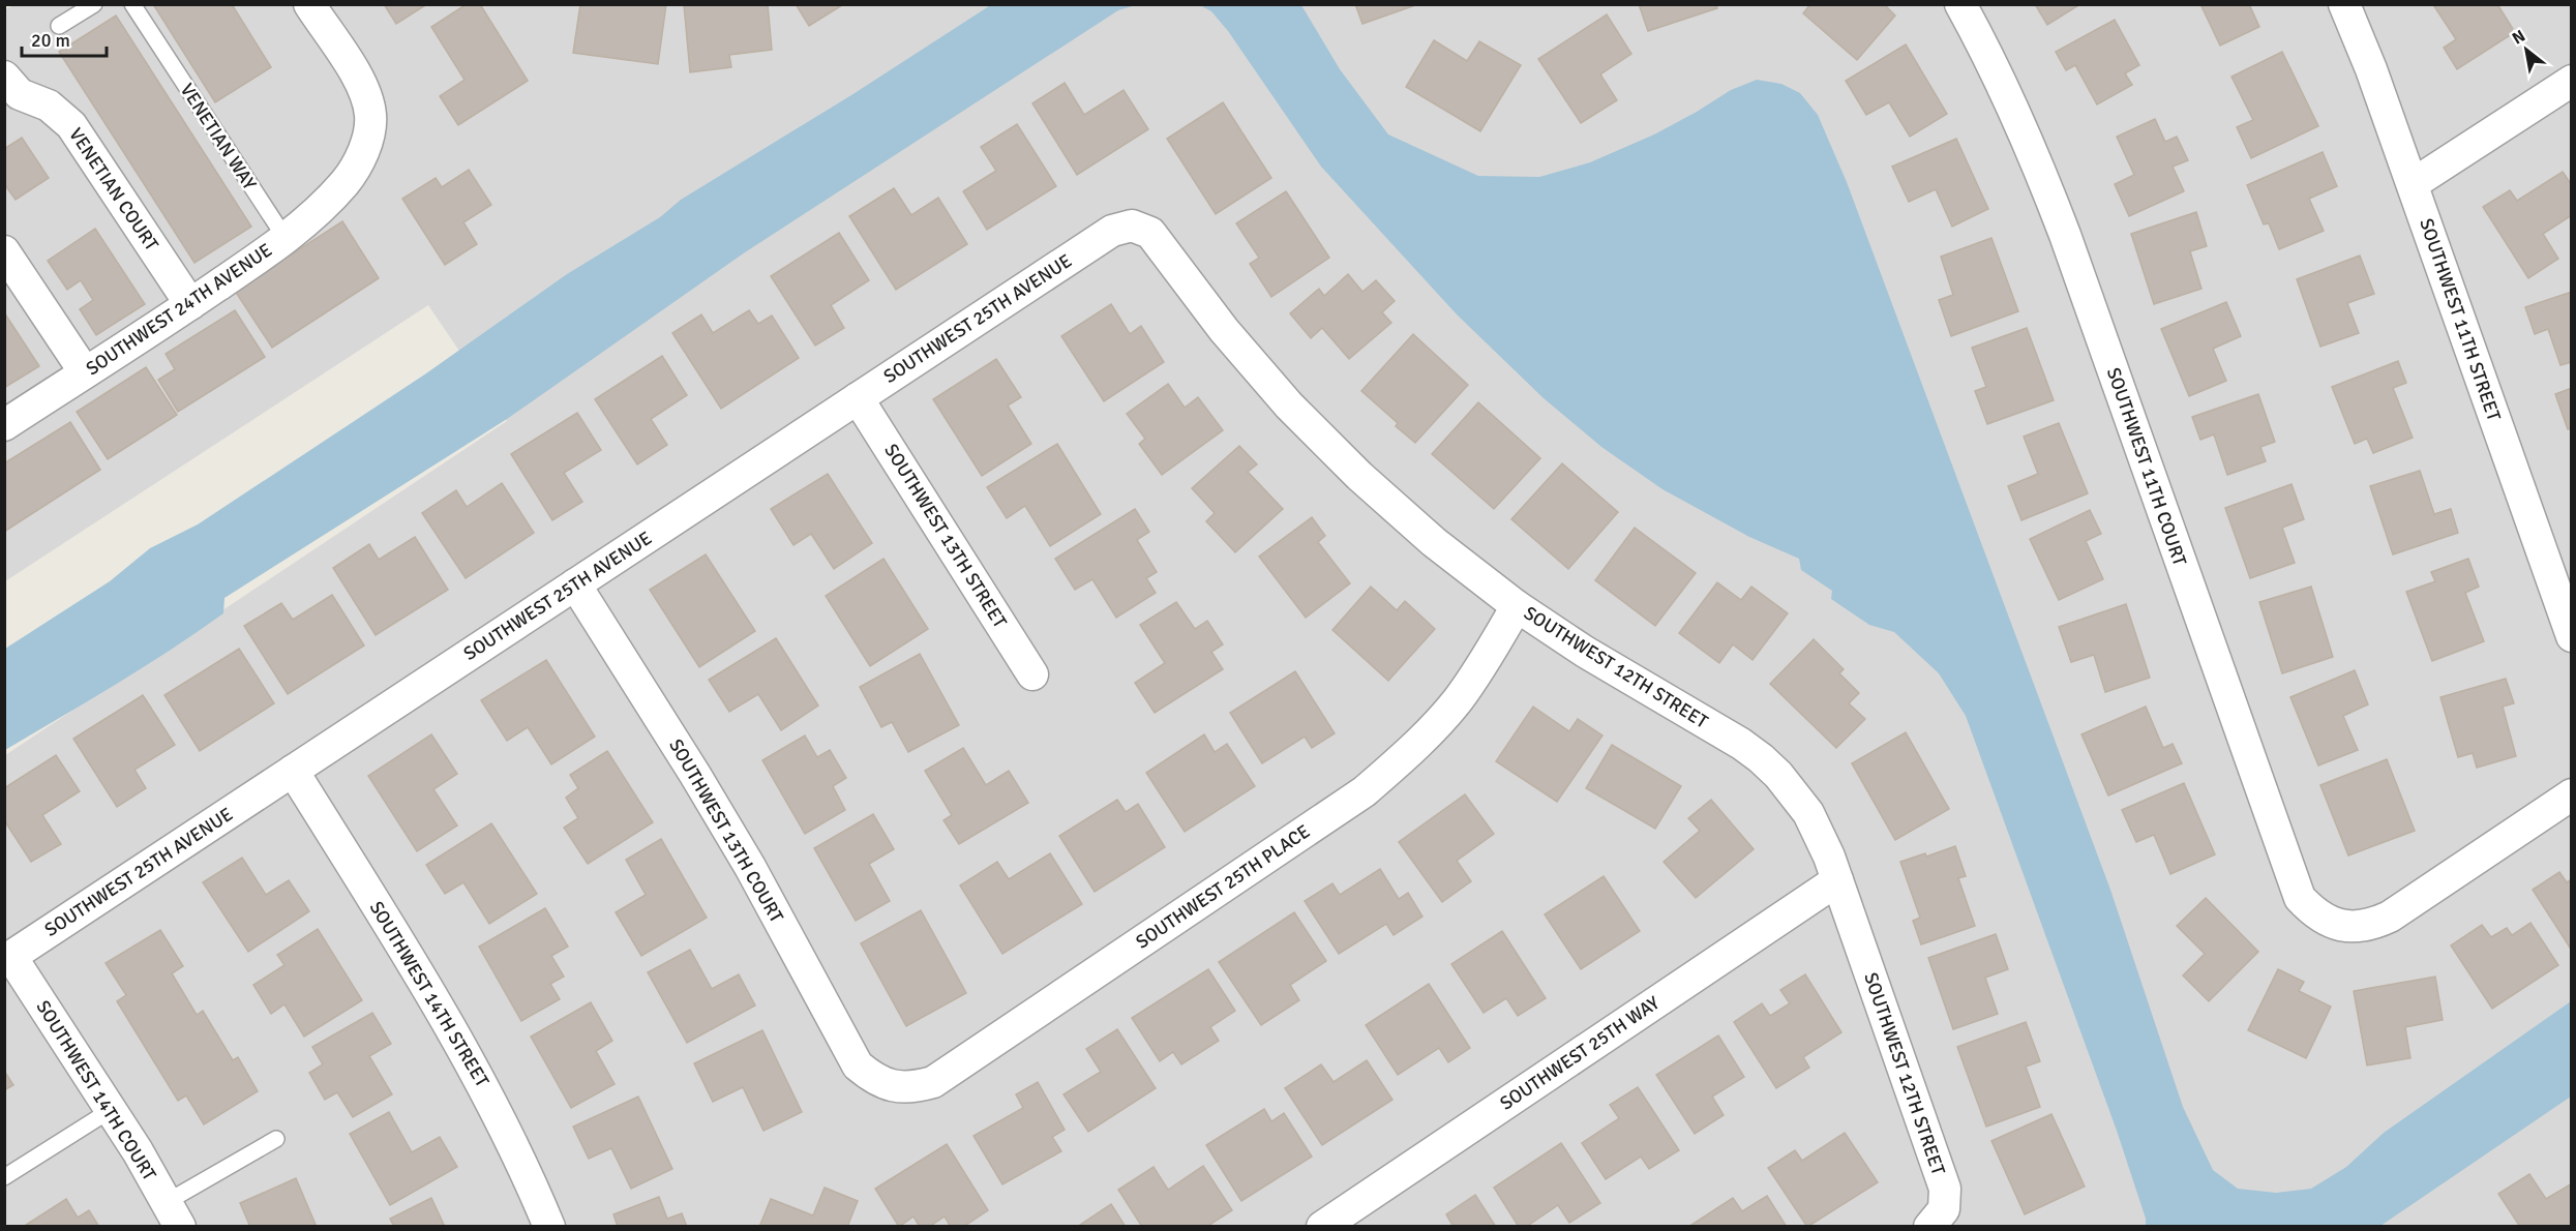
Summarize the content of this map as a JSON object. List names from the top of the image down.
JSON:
{
  "streets": {
    "street": [
      "VENETIAN COURT",
      "SOUTHWEST 24TH AVENUE",
      "SOUTHWEST 25TH AVENUE",
      "SOUTHWEST 11TH STREET",
      "SOUTHWEST 11TH COURT",
      "SOUTHWEST 13TH STREET",
      "SOUTHWEST 12TH STREET",
      "SOUTHWEST 13TH COURT",
      "SOUTHWEST 25TH PLACE",
      "SOUTHWEST 14TH STREET",
      "SOUTHWEST 25TH WAY",
      "SOUTHWEST 14TH COURT"
    ],
    "lane": ["VENETIAN WAY"]
  },
  "crossings": [
    ["VENETIAN WAY", "SOUTHWEST 24TH AVENUE"],
    ["VENETIAN COURT", "SOUTHWEST 24TH AVENUE"],
    ["SOUTHWEST 25TH AVENUE", "SOUTHWEST 13TH STREET"],
    ["SOUTHWEST 25TH AVENUE", "SOUTHWEST 12TH STREET"],
    ["SOUTHWEST 25TH AVENUE", "SOUTHWEST 13TH COURT"],
    ["SOUTHWEST 25TH AVENUE", "SOUTHWEST 14TH STREET"],
    ["SOUTHWEST 25TH AVENUE", "SOUTHWEST 14TH COURT"],
    ["SOUTHWEST 12TH STREET", "SOUTHWEST 25TH PLACE"],
    ["SOUTHWEST 12TH STREET", "SOUTHWEST 25TH WAY"],
    ["SOUTHWEST 13TH COURT", "SOUTHWEST 25TH PLACE"]
  ],
  "scale_bar": "20 m",
  "north": "top left"
}
